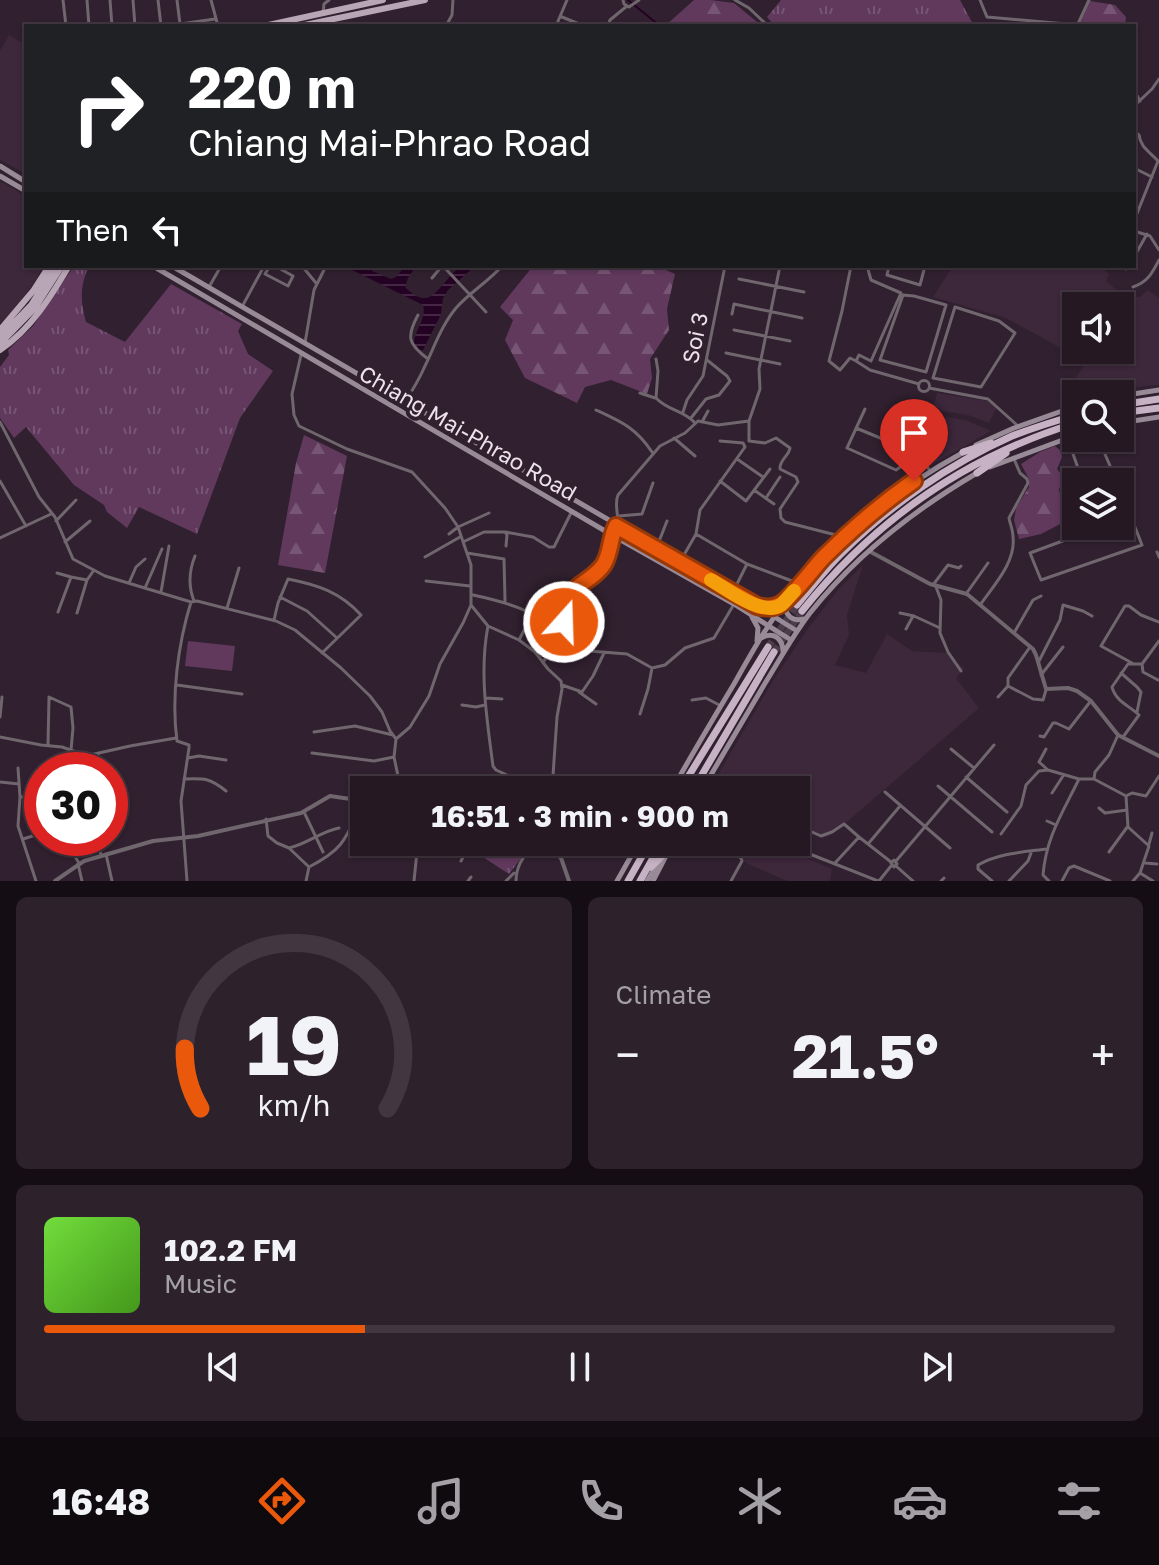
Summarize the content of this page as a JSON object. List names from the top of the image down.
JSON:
{
  "streets": {
    "main road": ["Chiang Mai-Phrao Road"],
    "street": ["Soi 3"]
  },
  "page": {
    "turn": ["220 m", "Chiang Mai-Phrao Road"],
    "then": "Then",
    "limit": "30",
    "trip": "16:51 · 3 min · 900 m",
    "tile": "Climate",
    "heat": ["−", "21.5°", "+"],
    "song": ["102.2 FM", "Music"],
    "tabs": "16:48",
    "gauge": ["19", "km/h"]
  }
}
